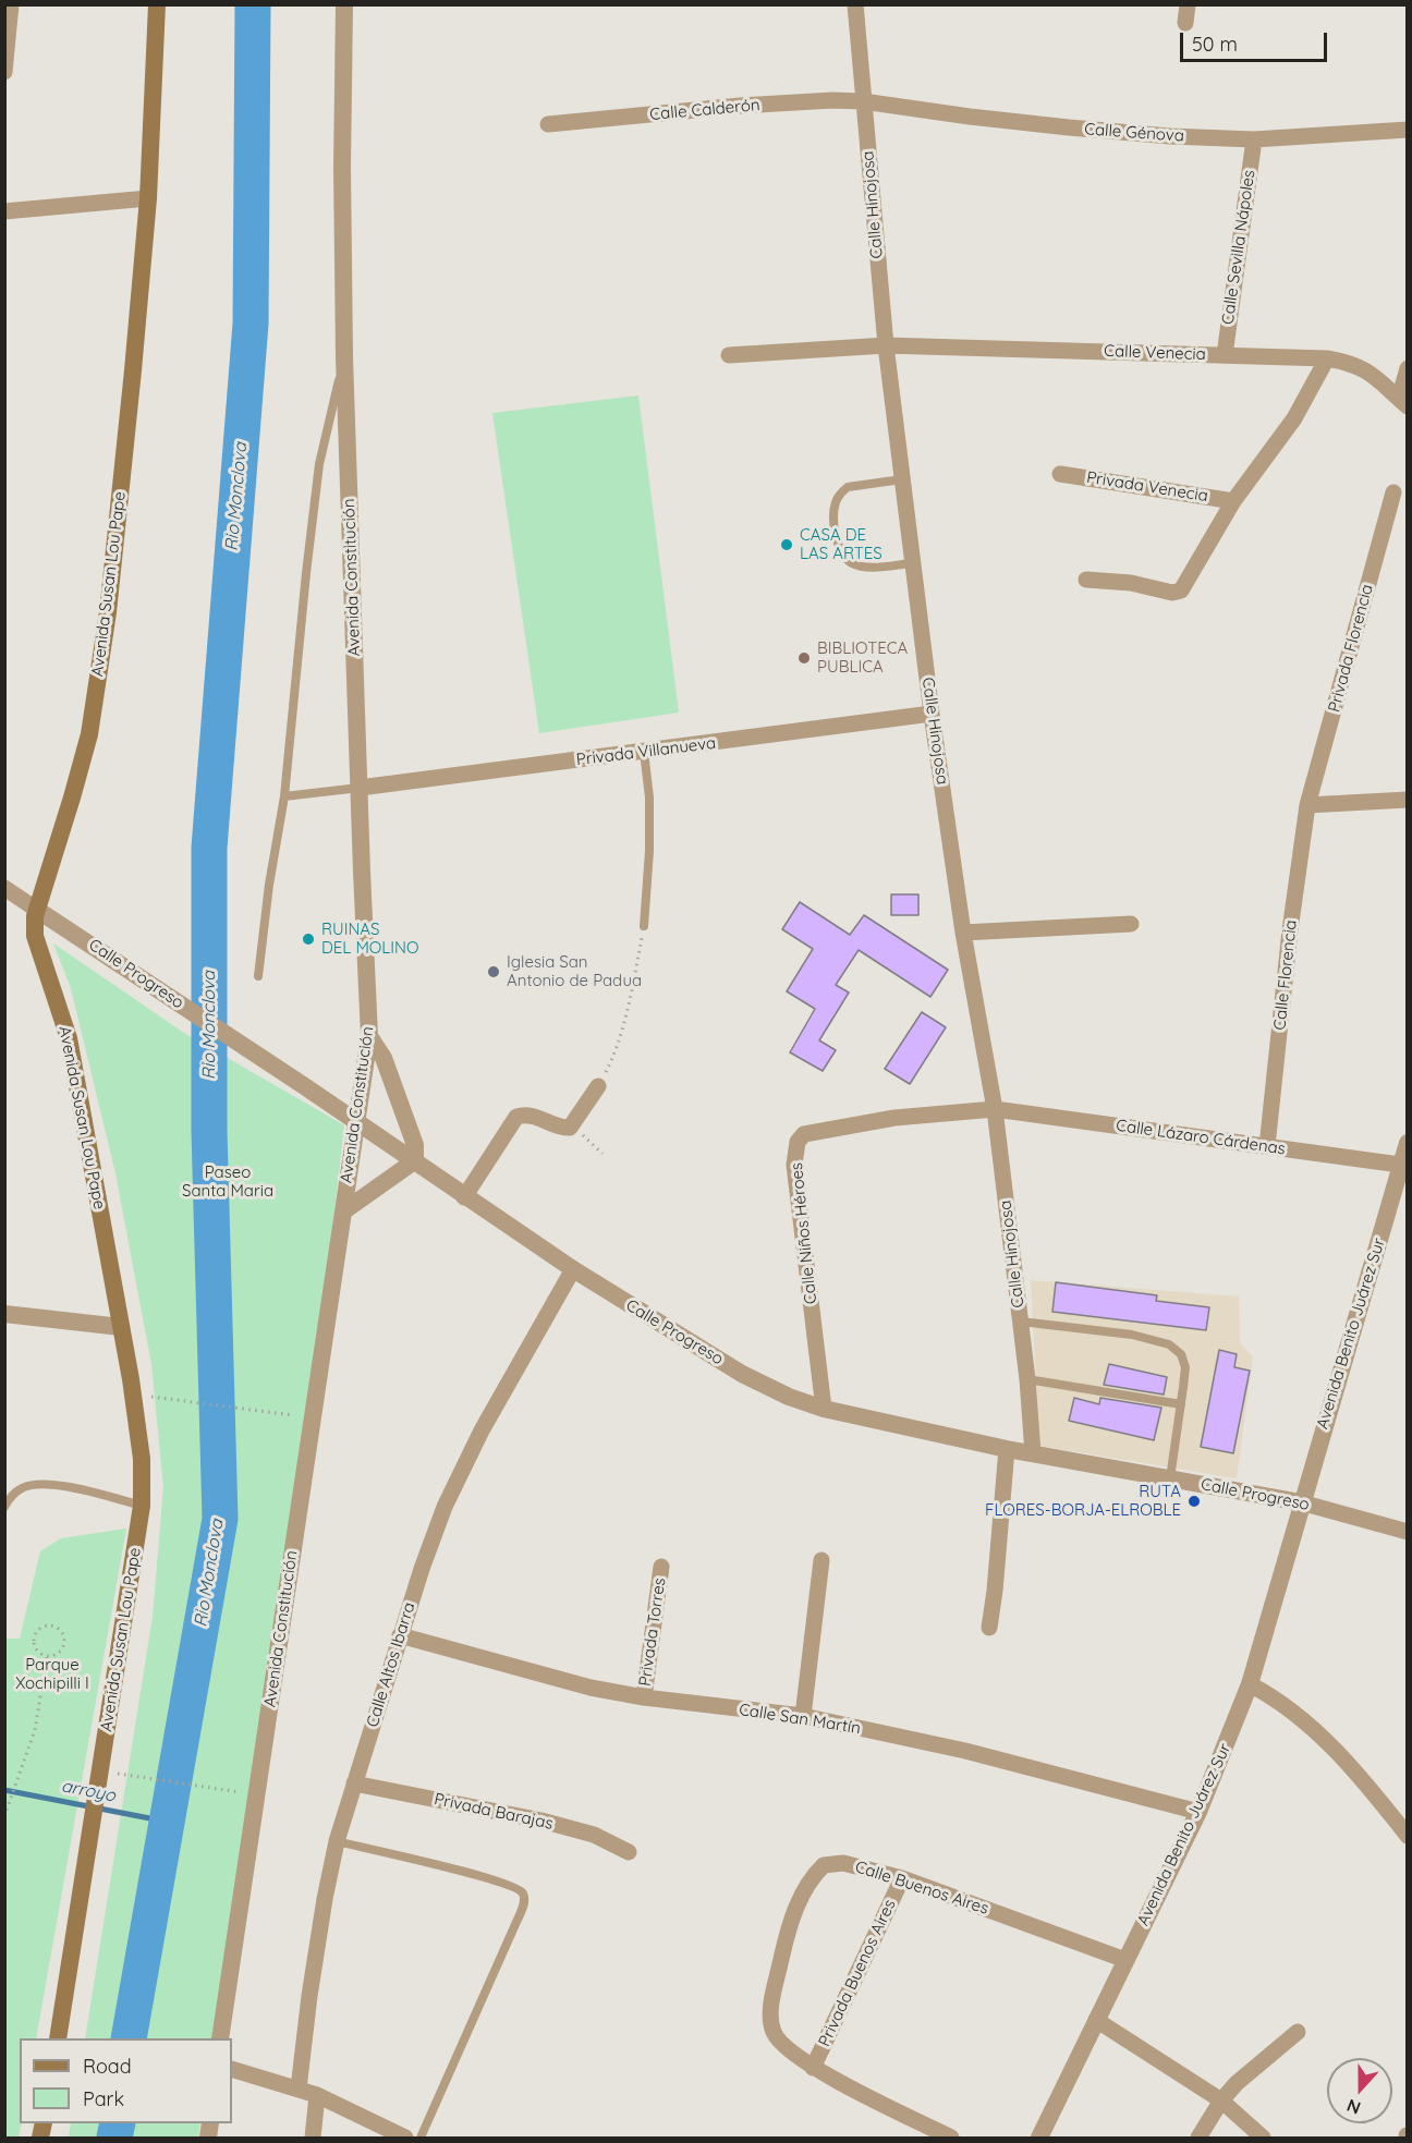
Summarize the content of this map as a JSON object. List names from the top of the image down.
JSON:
{
  "streets": {
    "main road": ["Avenida Susan Lou Pape"],
    "street": [
      "Calle Calderón",
      "Calle Génova",
      "Calle Hinojosa",
      "Calle Sevilla Nápoles",
      "Calle Venecia",
      "Privada Venecia",
      "Avenida Constitución",
      "Privada Florencia",
      "Privada Villanueva",
      "Calle Progreso",
      "Calle Florencia",
      "Calle Lázaro Cárdenas",
      "Calle Niños Héroes",
      "Avenida Benito Juárez Sur",
      "Privada Torres",
      "Calle Altos Ibarra",
      "Calle San Martín",
      "Privada Barajas",
      "Calle Buenos Aires",
      "Privada Buenos Aires"
    ]
  },
  "crossings": [
    ["Calle Calderón", "Calle Génova"],
    ["Calle Calderón", "Calle Hinojosa"],
    ["Calle Génova", "Calle Hinojosa"],
    ["Calle Génova", "Calle Sevilla Nápoles"],
    ["Calle Hinojosa", "Calle Venecia"],
    ["Calle Hinojosa", "Privada Villanueva"],
    ["Calle Hinojosa", "Calle Progreso"],
    ["Calle Hinojosa", "Calle Lázaro Cárdenas"],
    ["Calle Hinojosa", "Calle Niños Héroes"],
    ["Calle Sevilla Nápoles", "Calle Venecia"],
    ["Calle Venecia", "Privada Venecia"],
    ["Avenida Constitución", "Privada Villanueva"],
    ["Avenida Constitución", "Calle Progreso"],
    ["Avenida Susan Lou Pape", "Calle Progreso"],
    ["Privada Florencia", "Calle Florencia"],
    ["Calle Progreso", "Calle Niños Héroes"],
    ["Calle Progreso", "Avenida Benito Juárez Sur"],
    ["Calle Progreso", "Calle Altos Ibarra"],
    ["Calle Florencia", "Calle Lázaro Cárdenas"],
    ["Calle Lázaro Cárdenas", "Calle Niños Héroes"],
    ["Calle Lázaro Cárdenas", "Avenida Benito Juárez Sur"],
    ["Avenida Benito Juárez Sur", "Calle San Martín"],
    ["Avenida Benito Juárez Sur", "Calle Buenos Aires"],
    ["Privada Torres", "Calle San Martín"],
    ["Calle Altos Ibarra", "Calle San Martín"],
    ["Calle Altos Ibarra", "Privada Barajas"],
    ["Calle Buenos Aires", "Privada Buenos Aires"]
  ],
  "water": ["Rio Monclova", "arroyo"],
  "parks": ["Paseo Santa Maria", "Parque Xochipilli I"],
  "places": [
    "CASA DE LAS ARTES",
    "BIBLIOTECA PUBLICA",
    "RUINAS DEL MOLINO",
    "Iglesia San Antonio de Padua",
    "RUTA FLORES-BORJA-ELROBLE"
  ],
  "legend": ["Road", "Park"],
  "scale_bar": "50 m",
  "north": "bottom"
}
